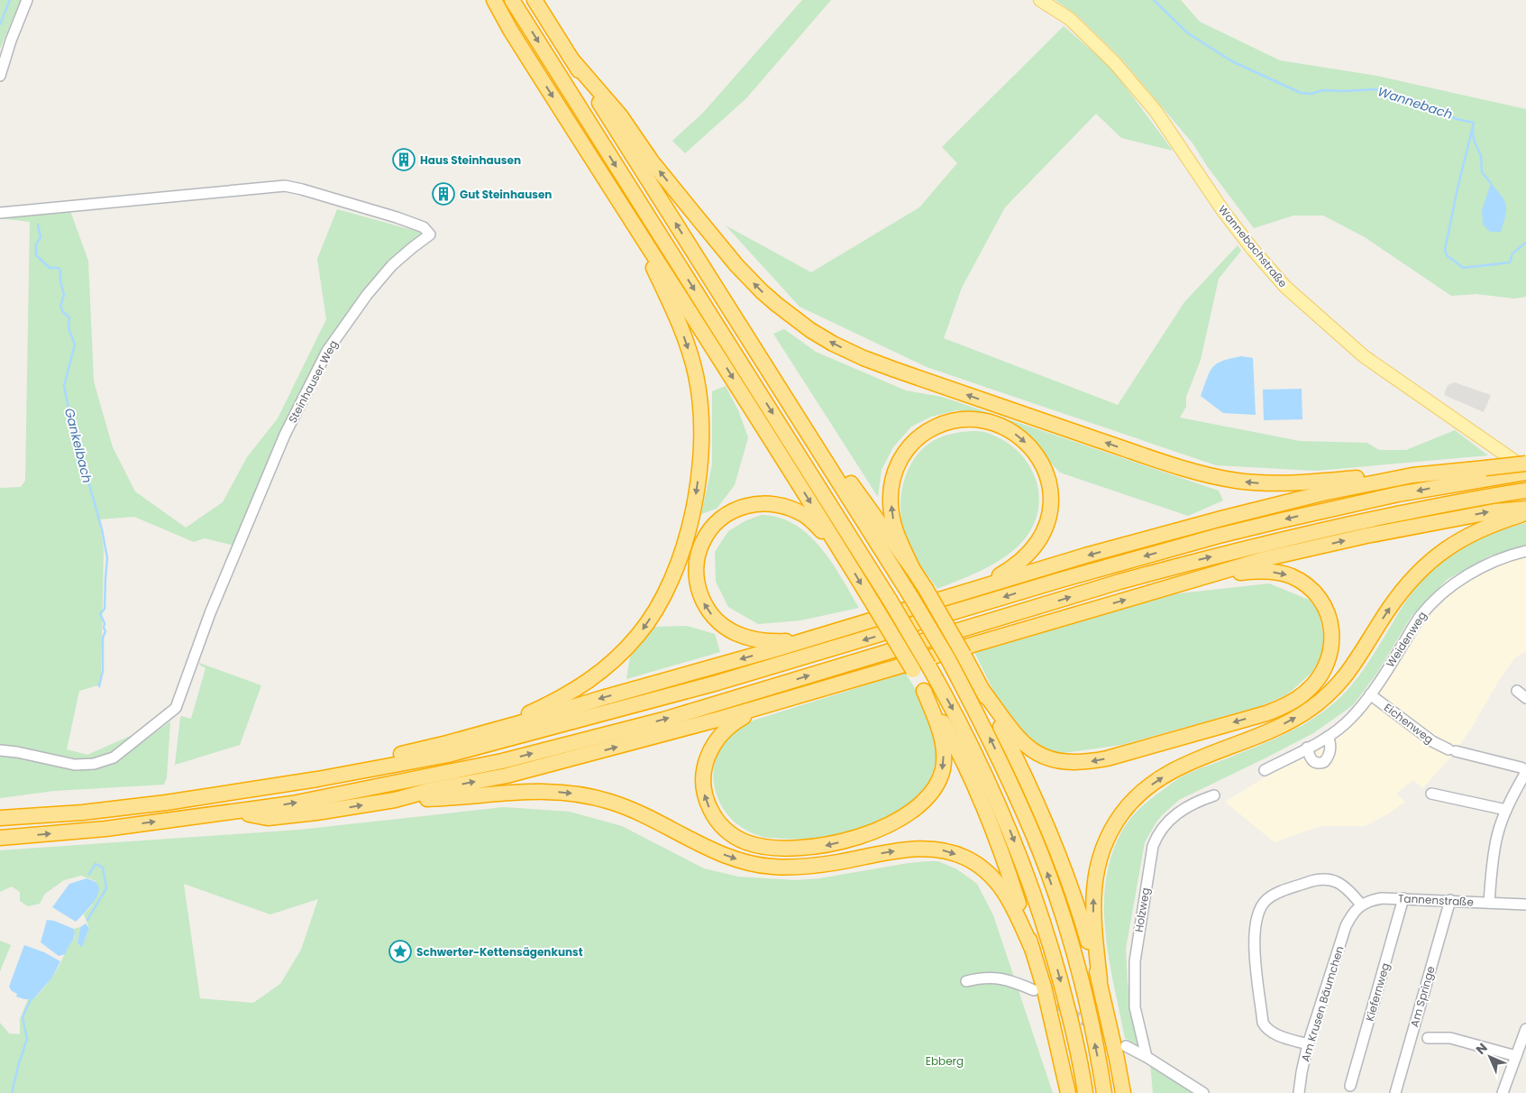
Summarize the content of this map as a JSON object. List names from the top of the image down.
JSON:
{
  "streets": {
    "main road": ["Wannebachstraße"],
    "street": [
      "Steinhauser Weg",
      "Weidenweg",
      "Eichenweg",
      "Tannenstraße",
      "Holzweg",
      "Kiefernweg",
      "Am Springe",
      "Am Krusen Bäumchen"
    ]
  },
  "crossings": [
    ["Weidenweg", "Eichenweg"],
    ["Tannenstraße", "Kiefernweg"],
    ["Tannenstraße", "Am Springe"],
    ["Tannenstraße", "Am Krusen Bäumchen"]
  ],
  "water": ["Wannebach", "Gankelbach"],
  "parks": ["Ebberg"],
  "places": {
    "building": ["Haus Steinhausen", "Gut Steinhausen"],
    "place": ["Schwerter-Kettensägenkunst"]
  },
  "north": "top left"
}
